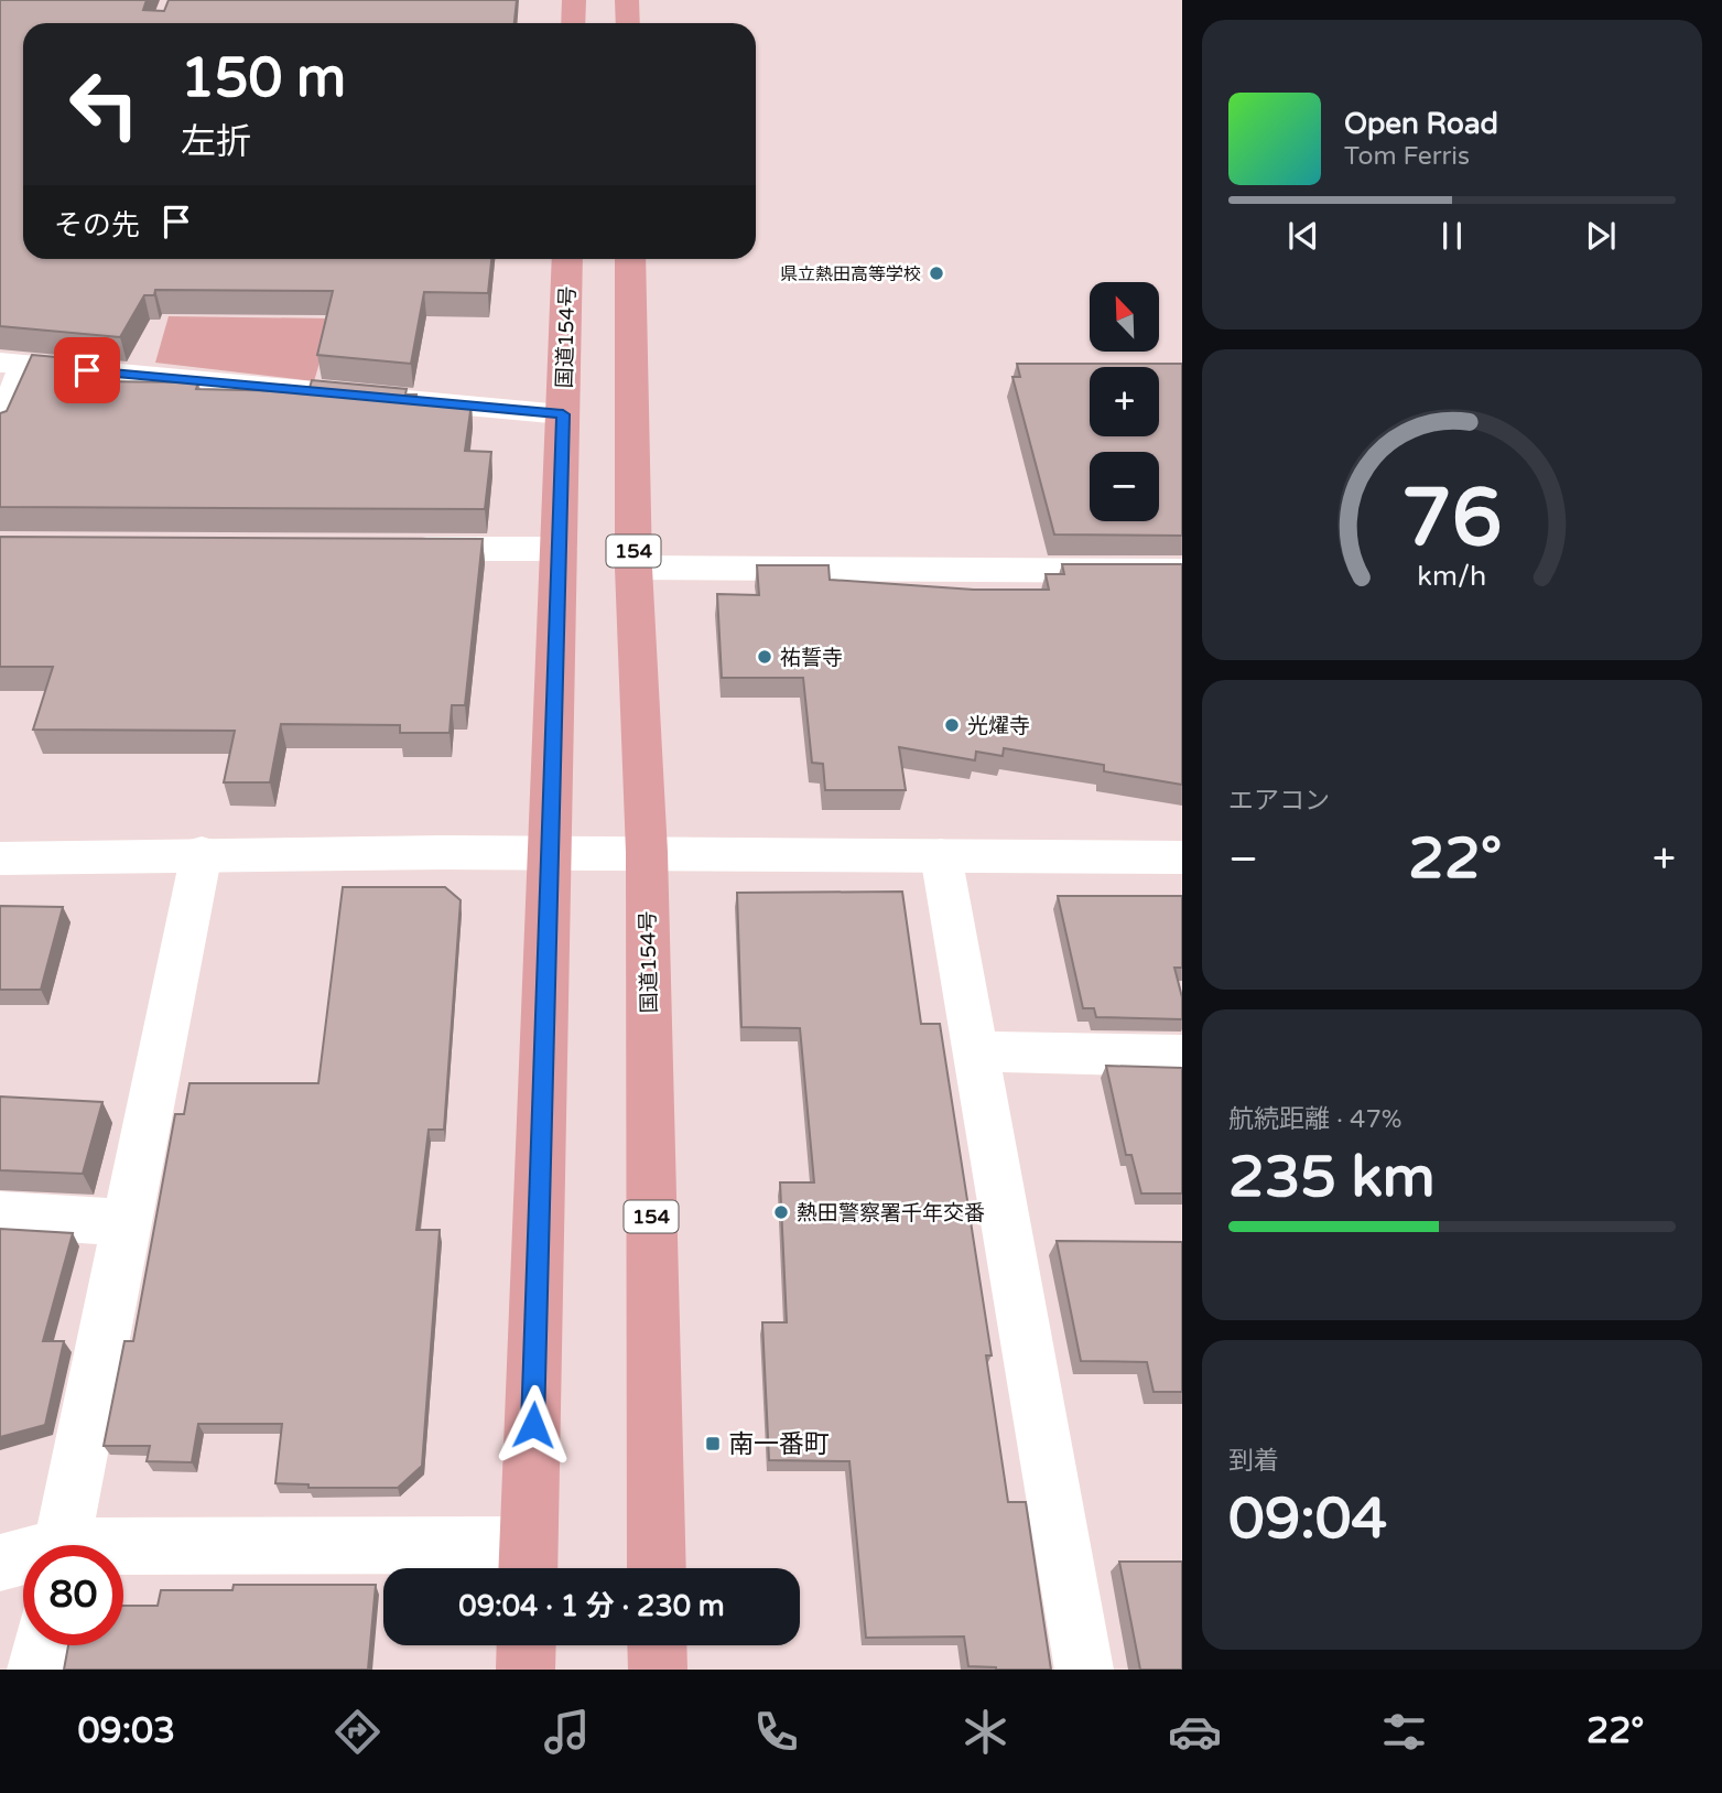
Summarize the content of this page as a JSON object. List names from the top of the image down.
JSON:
{
  "streets": {
    "highway": ["国道154号", "154"]
  },
  "places": {
    "other": [
      "県立熱田高等学校",
      "祐誓寺",
      "光燿寺",
      "熱田警察署千年交番"
    ],
    "transit": ["南一番町"]
  },
  "north": "top left",
  "page": {
    "turn": ["150 m", "左折"],
    "song": ["Open Road", "Tom Ferris"],
    "then": "その先",
    "map_buttons": ["+", "−"],
    "tile": [
      "エアコン",
      ["航続距離 · 47%", "235 km"],
      ["到着", "09:04"]
    ],
    "heat": ["−", "22°", "+"],
    "limit": "80",
    "trip": "09:04 · 1 分 · 230 m",
    "tabs": ["09:03", "22°"],
    "gauge": ["76", "km/h"]
  }
}
